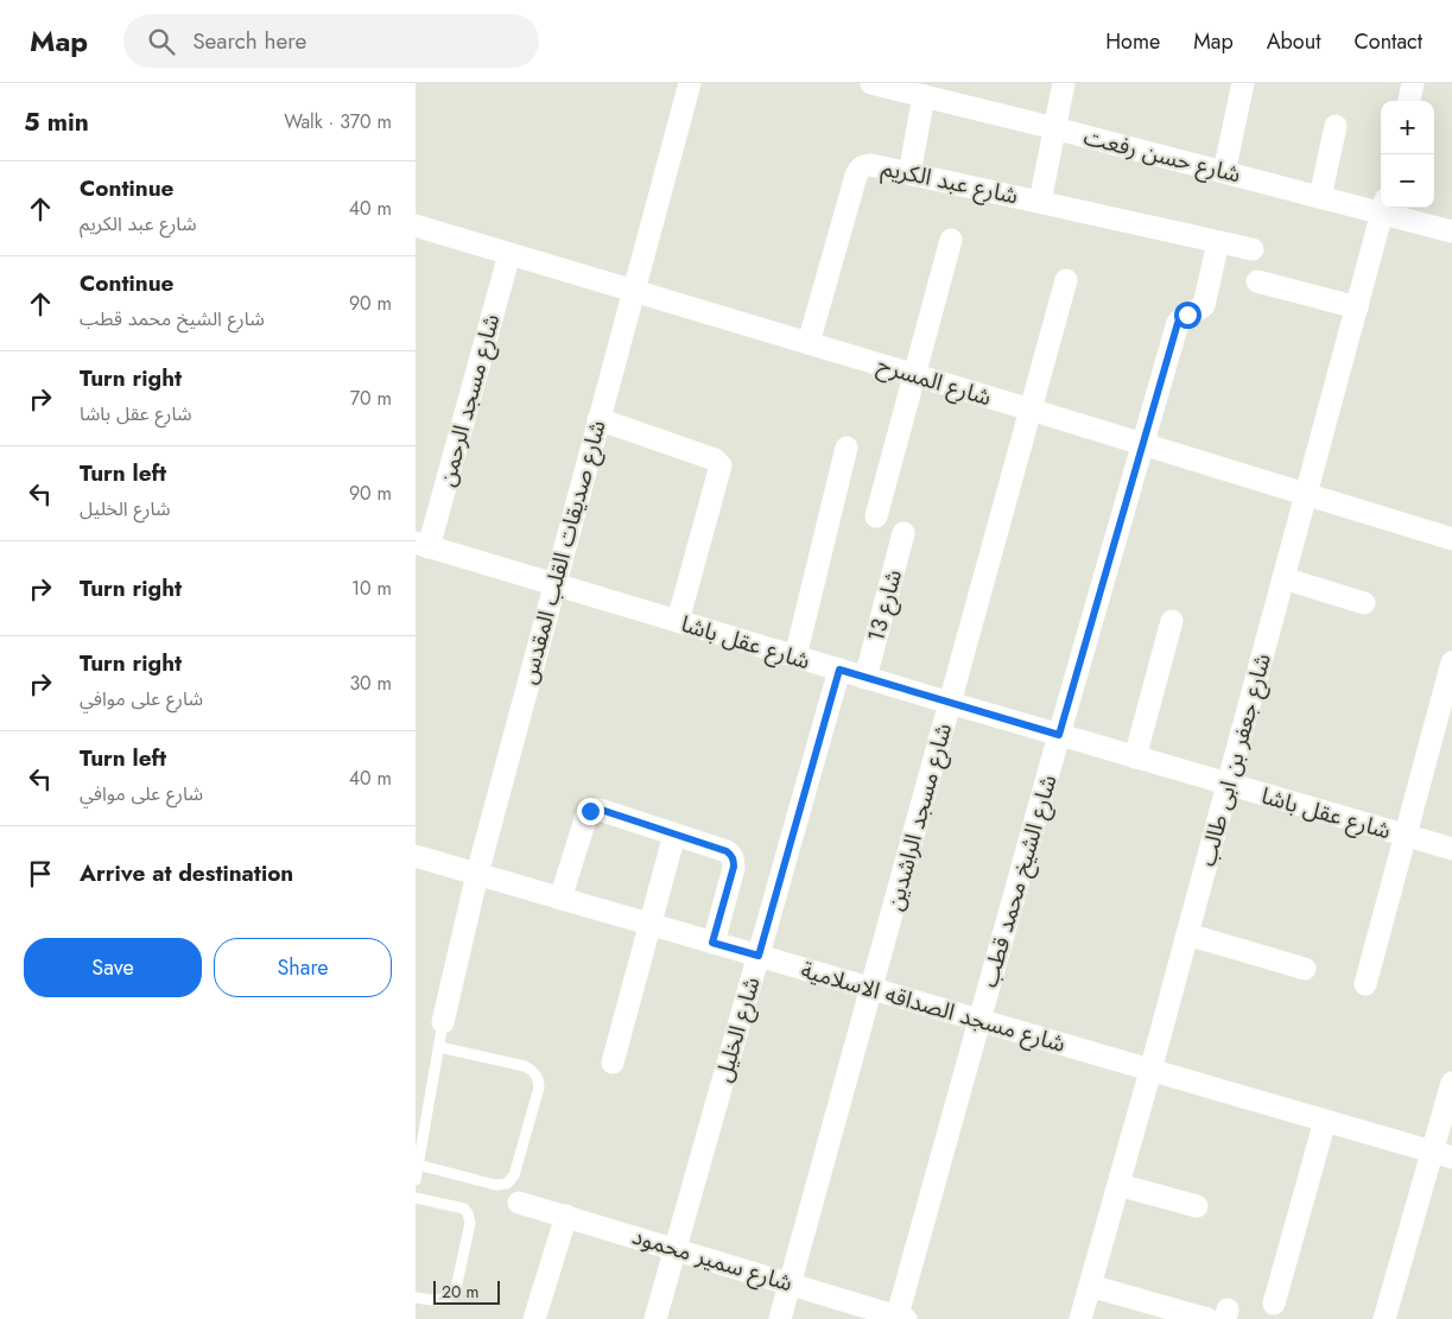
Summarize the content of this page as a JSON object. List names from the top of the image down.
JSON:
{
  "streets": {
    "street": [
      "شارع حسن رفعت",
      "شارع عبد الكريم",
      "شارع المسرح",
      "شارع مسجد الرحمن",
      "شارع صديقات القلب المقدس",
      "شارع 13",
      "شارع عقل باشا",
      "شارع جعفر بن ابى طالب",
      "شارع مسجد الراشدين",
      "شارع الشيخ محمد قطب",
      "شارع مسجد الصداقه الاسلامية",
      "شارع الخليل",
      "شارع سمير محمود"
    ]
  },
  "crossings": [
    ["شارع عبد الكريم", "شارع المسرح"],
    ["شارع المسرح", "شارع مسجد الرحمن"],
    ["شارع المسرح", "شارع صديقات القلب المقدس"],
    ["شارع المسرح", "شارع جعفر بن ابى طالب"],
    ["شارع المسرح", "شارع مسجد الراشدين"],
    ["شارع المسرح", "شارع الشيخ محمد قطب"],
    ["شارع مسجد الرحمن", "شارع عقل باشا"],
    ["شارع صديقات القلب المقدس", "شارع عقل باشا"],
    ["شارع صديقات القلب المقدس", "شارع مسجد الصداقه الاسلامية"],
    ["شارع 13", "شارع عقل باشا"],
    ["شارع عقل باشا", "شارع جعفر بن ابى طالب"],
    ["شارع عقل باشا", "شارع مسجد الراشدين"],
    ["شارع عقل باشا", "شارع الشيخ محمد قطب"],
    ["شارع عقل باشا", "شارع الخليل"],
    ["شارع جعفر بن ابى طالب", "شارع مسجد الصداقه الاسلامية"],
    ["شارع مسجد الراشدين", "شارع مسجد الصداقه الاسلامية"],
    ["شارع مسجد الراشدين", "شارع سمير محمود"],
    ["شارع الشيخ محمد قطب", "شارع مسجد الصداقه الاسلامية"],
    ["شارع الشيخ محمد قطب", "شارع سمير محمود"],
    ["شارع مسجد الصداقه الاسلامية", "شارع الخليل"],
    ["شارع الخليل", "شارع سمير محمود"]
  ],
  "scale_bar": "20 m",
  "page": {
    "header": "Map",
    "search": "Search here",
    "nav": [
      "Home",
      "Map",
      "About",
      "Contact"
    ],
    "heading": ["5 min", "Walk · 370 m"],
    "map_buttons": ["+", "−"],
    "list": [
      ["Continue", "شارع عبد الكريم", "40 m"],
      ["Continue", "شارع الشيخ محمد قطب", "90 m"],
      ["Turn right", "شارع عقل باشا", "70 m"],
      ["Turn left", "شارع الخليل", "90 m"],
      ["Turn right", "10 m"],
      ["Turn right", "شارع على موافي", "30 m"],
      ["Turn left", "شارع على موافي", "40 m"],
      "Arrive at destination"
    ],
    "buttons": ["Save", "Share"],
    "scale": "20 m"
  }
}
